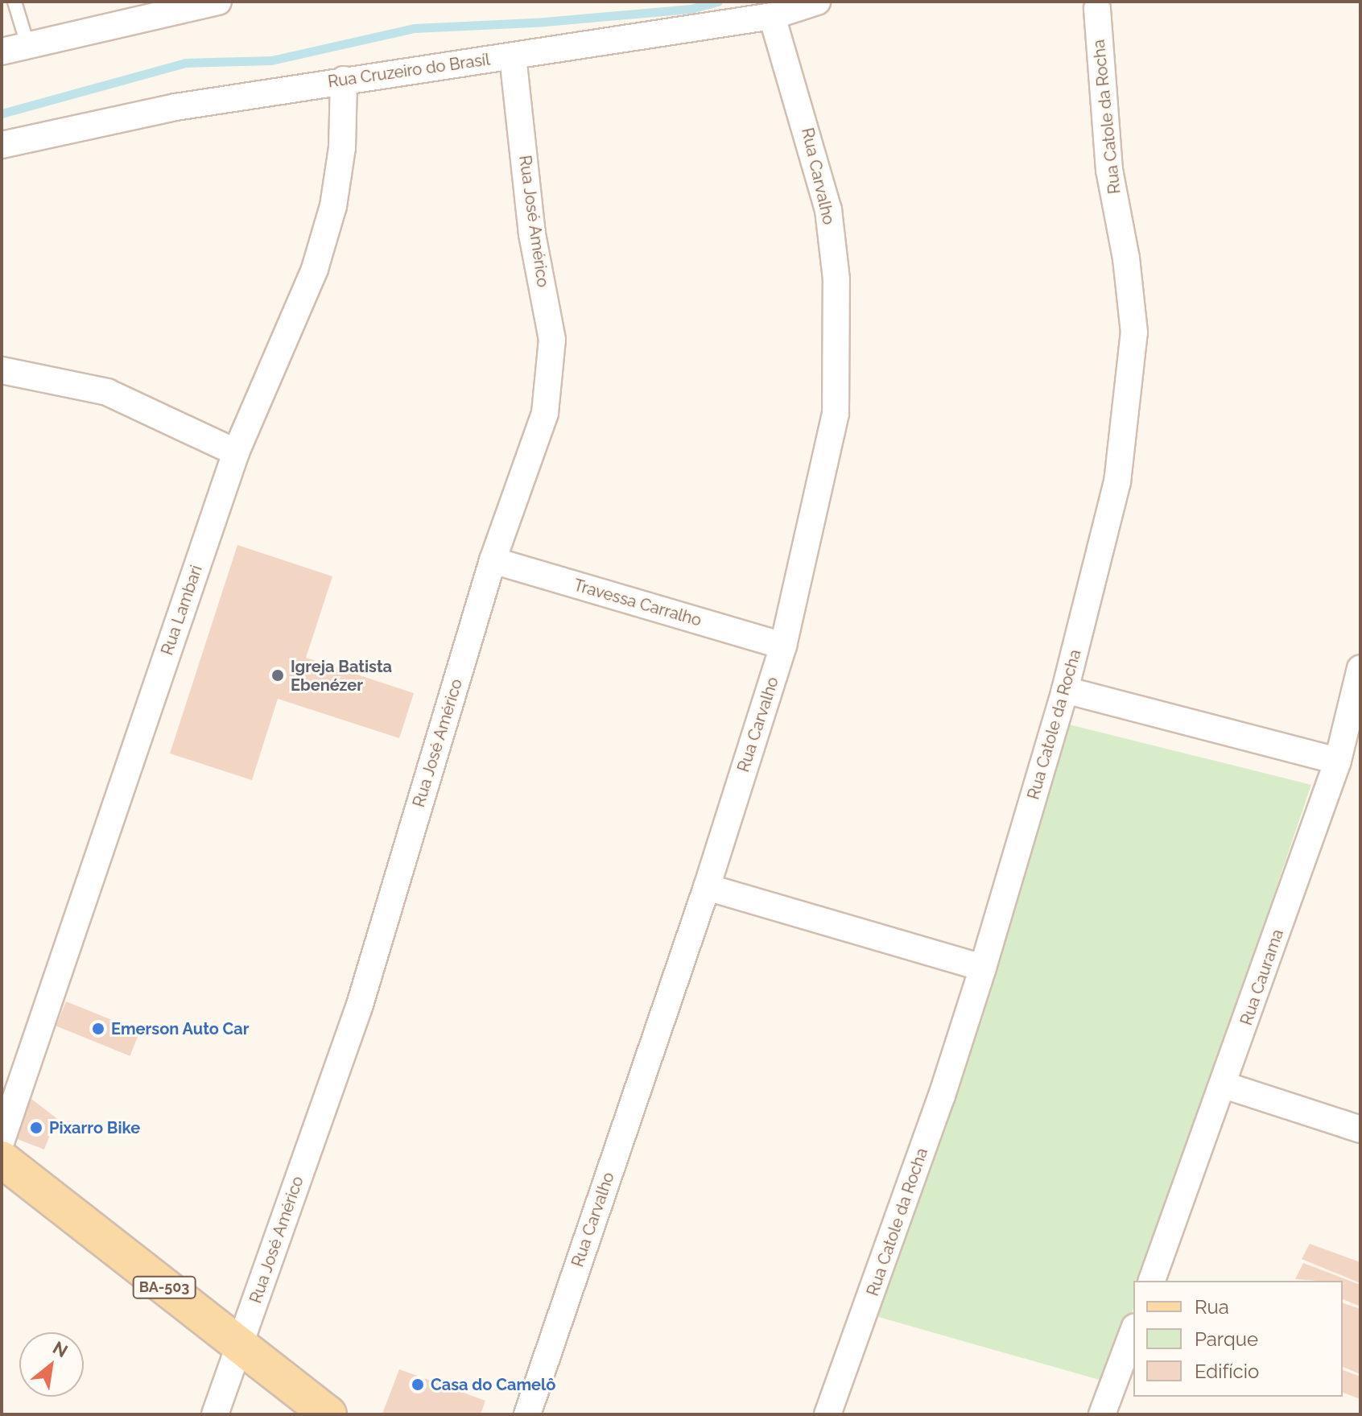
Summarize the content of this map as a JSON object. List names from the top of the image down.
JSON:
{
  "streets": {
    "main road": ["BA-503"],
    "street": [
      "Rua Cruzeiro do Brasíl",
      "Rua Catole da Rocha",
      "Rua Carvalho",
      "Rua José Américo",
      "Travessa Carralho",
      "Rua Lambari",
      "Rua Caurama"
    ]
  },
  "crossings": [
    ["Rua Cruzeiro do Brasíl", "Rua Carvalho"],
    ["Rua Cruzeiro do Brasíl", "Rua José Américo"],
    ["Rua Cruzeiro do Brasíl", "Rua Lambari"],
    ["Rua Carvalho", "Travessa Carralho"],
    ["Rua José Américo", "Travessa Carralho"],
    ["Rua José Américo", "BA-503"]
  ],
  "places": [
    "Igreja Batista Ebenézer",
    "Emerson Auto Car",
    "Pixarro Bike",
    "Casa do Camelô"
  ],
  "legend": ["Rua", "Parque", "Edifício"],
  "north": "top right"
}
